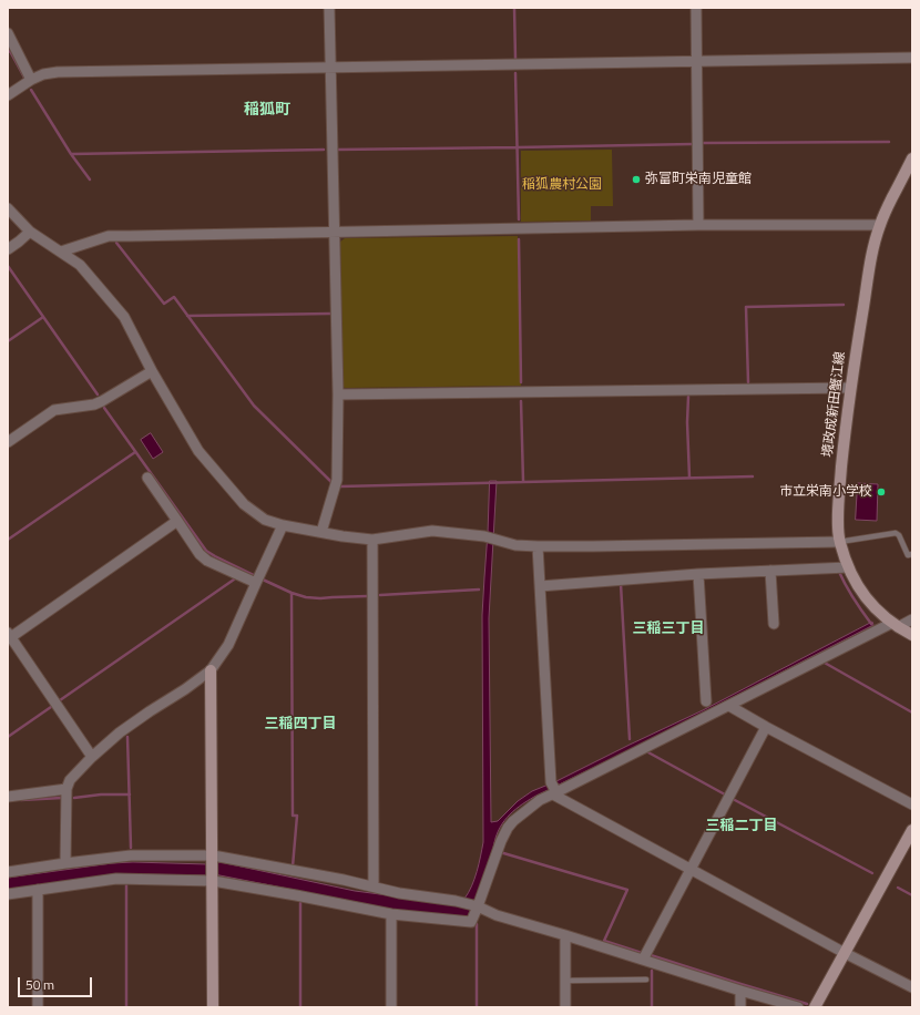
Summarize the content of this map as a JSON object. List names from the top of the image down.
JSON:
{
  "streets": {
    "street": ["境政成新田蟹江線"]
  },
  "districts": [
    "稲狐町",
    "三稲三丁目",
    "三稲四丁目",
    "三稲二丁目"
  ],
  "parks": ["稲狐農村公園"],
  "places": ["弥富町栄南児童館", "市立栄南小学校"],
  "scale_bar": "50 m"
}
